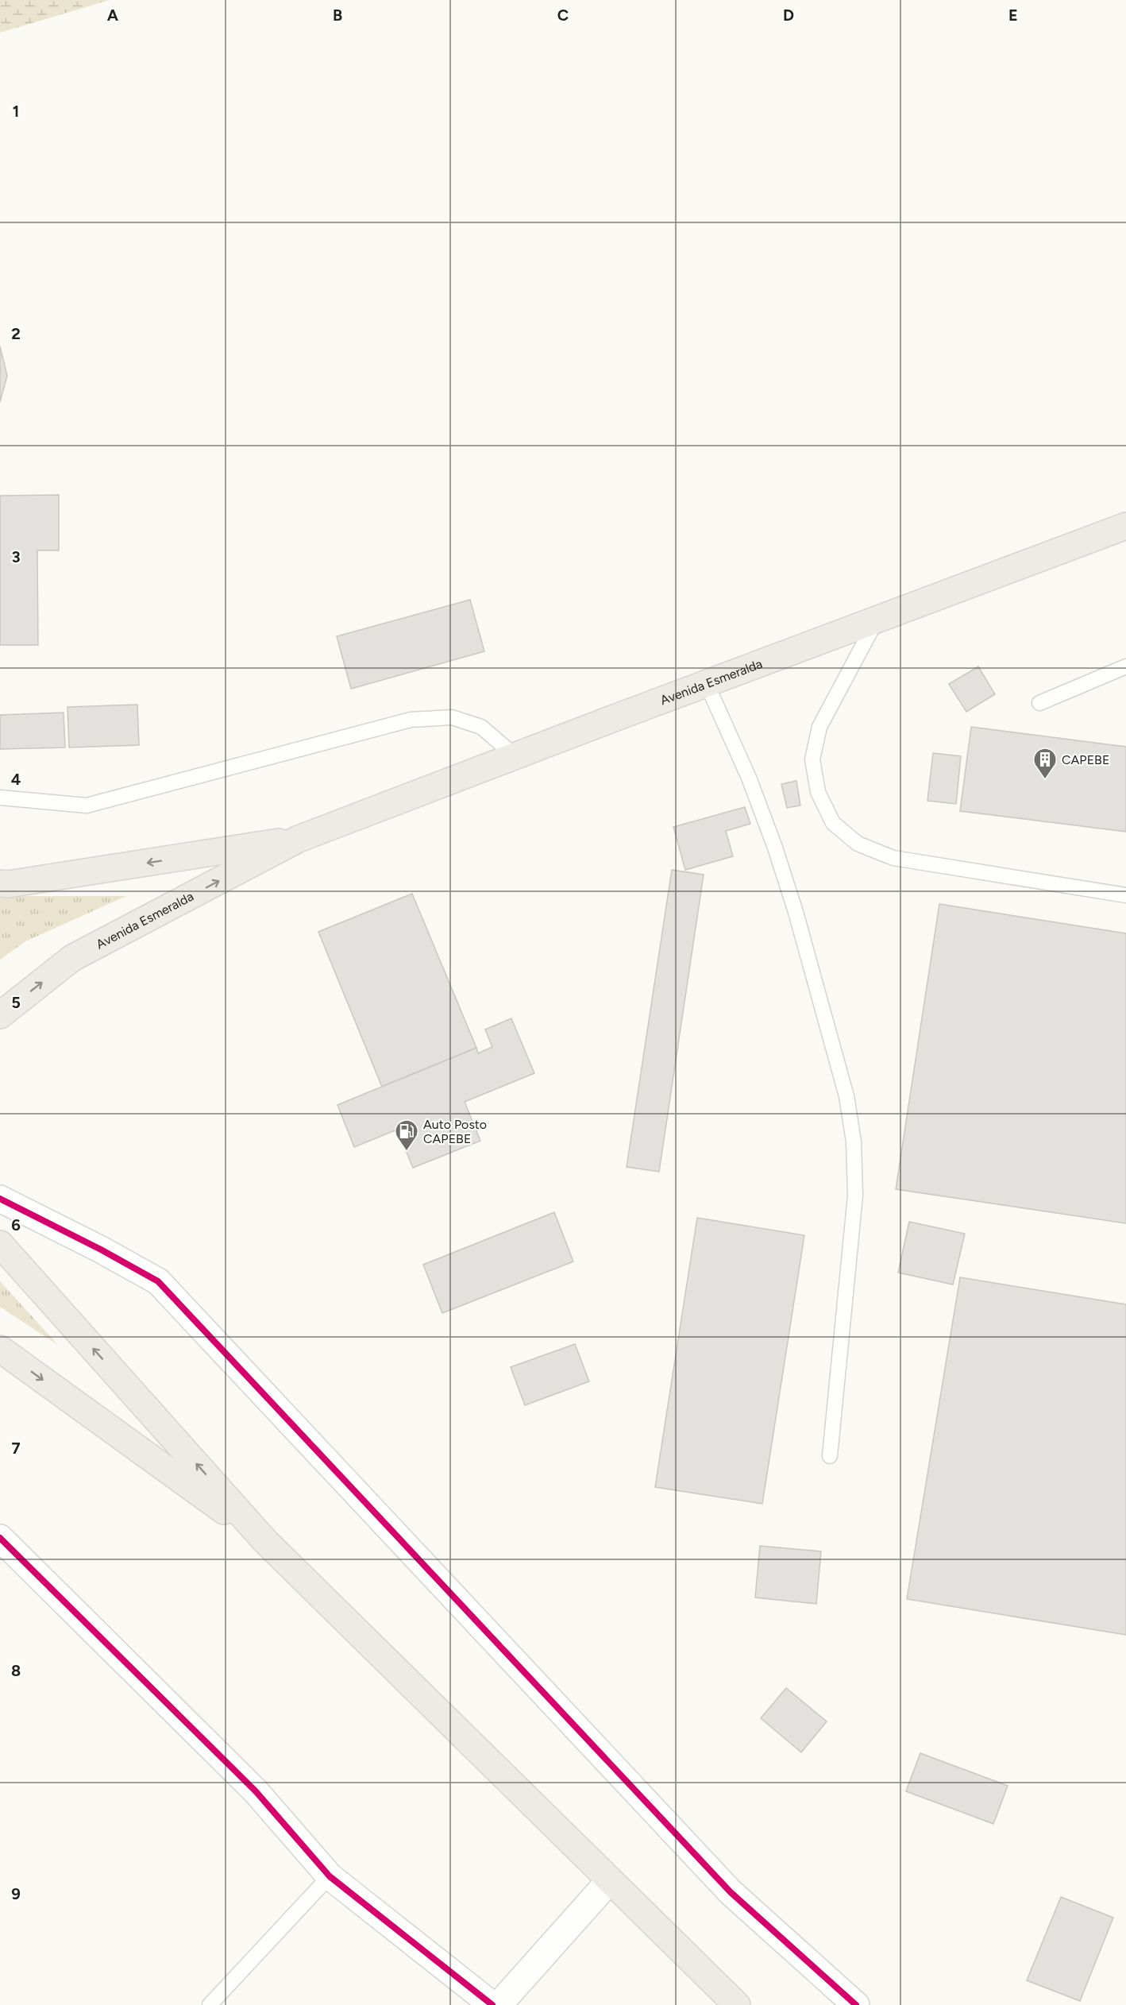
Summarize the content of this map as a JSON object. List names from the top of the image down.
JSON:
{
  "streets": {
    "main road": ["Avenida Esmeralda"]
  },
  "places": {
    "building": ["CAPEBE"],
    "fuel station": ["Auto Posto CAPEBE"]
  },
  "grid": {
    "columns": [
      "A",
      "B",
      "C",
      "D",
      "E"
    ],
    "rows": [
      "1",
      "2",
      "3",
      "4",
      "5",
      "6",
      "7",
      "8",
      "9"
    ]
  }
}
